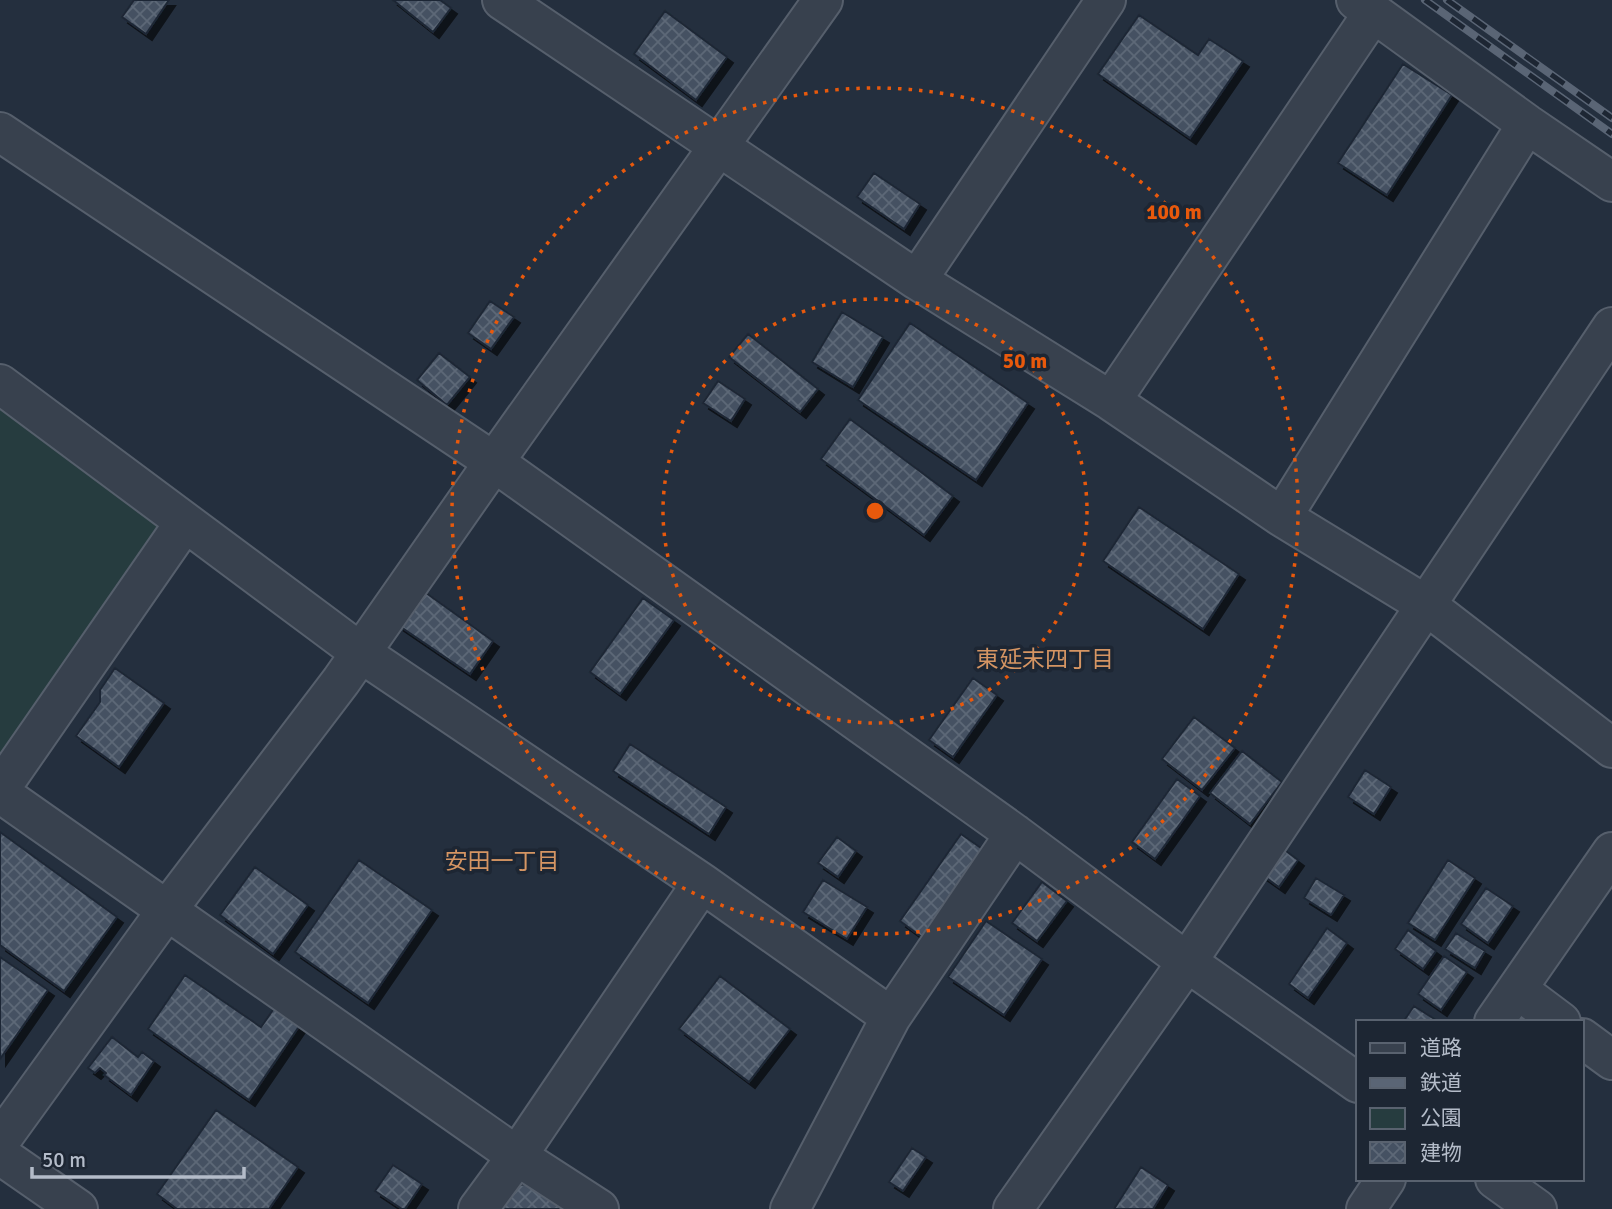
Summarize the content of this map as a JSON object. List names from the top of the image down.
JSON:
{
  "districts": ["東延末四丁目", "安田一丁目"],
  "legend": [
    "道路",
    "鉄道",
    "公園",
    "建物"
  ],
  "scale_bar": "50 m",
  "rings": ["100 m", "50 m"]
}
